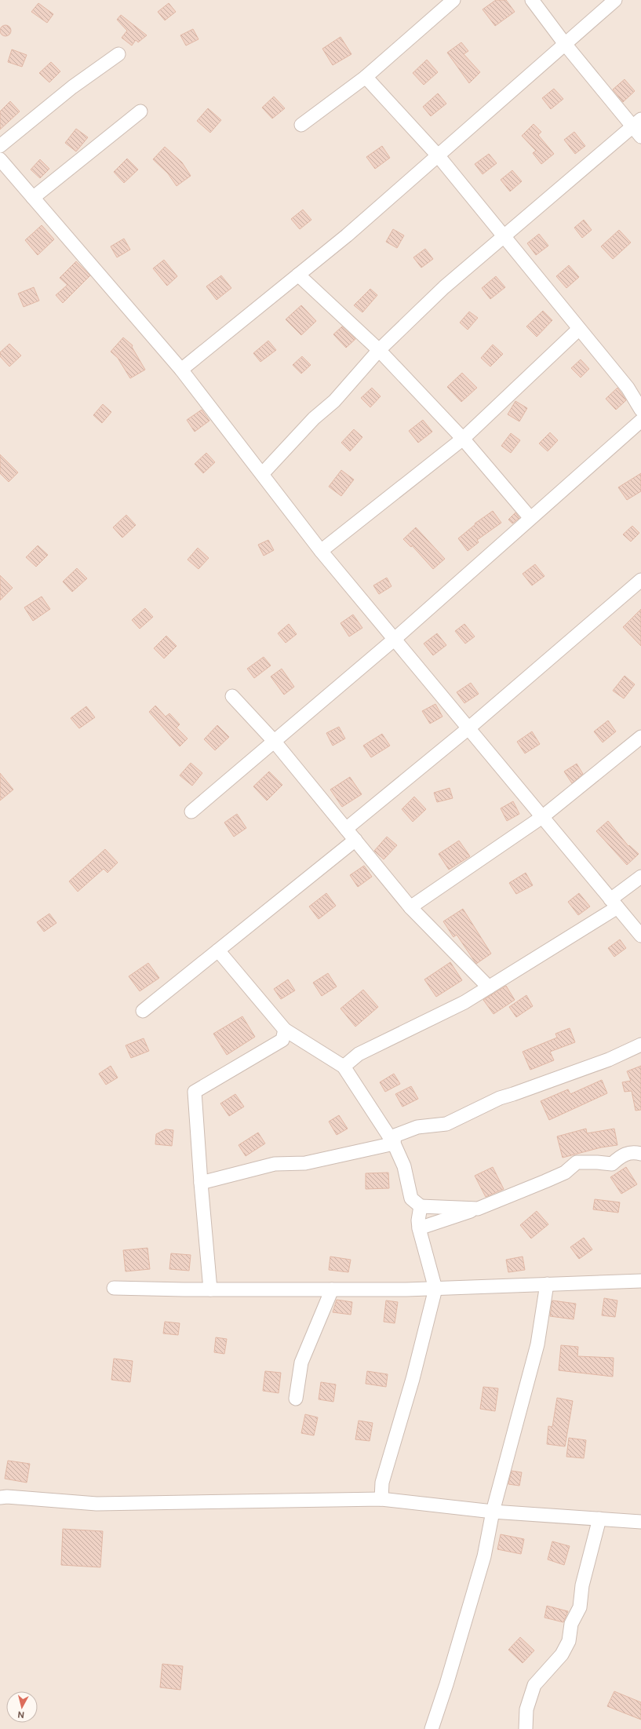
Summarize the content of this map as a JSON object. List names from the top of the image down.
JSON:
{
  "north": "bottom"
}
